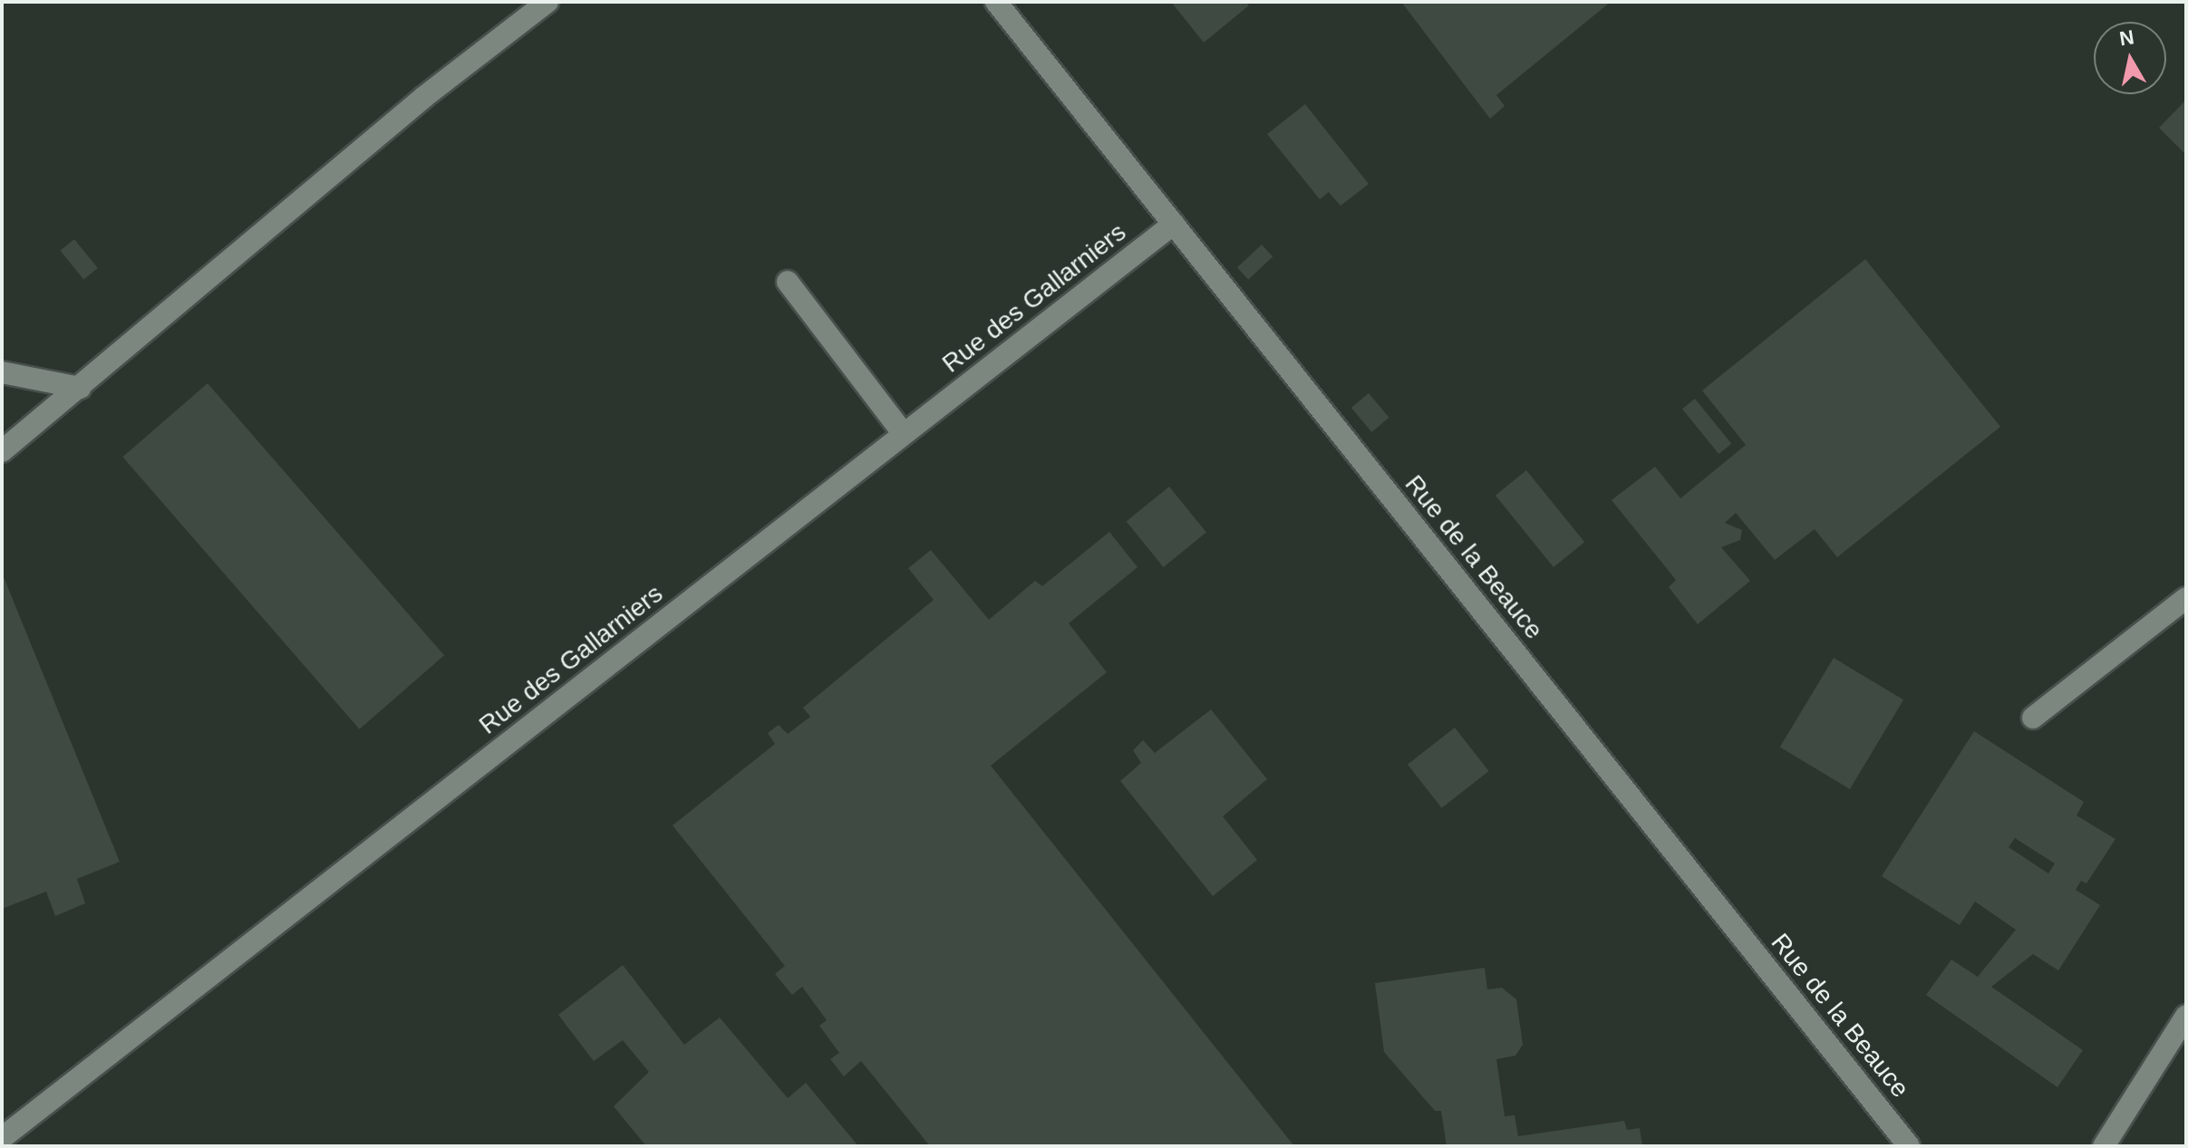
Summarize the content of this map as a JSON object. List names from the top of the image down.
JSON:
{
  "streets": {
    "street": ["Rue des Gallarniers", "Rue de la Beauce"]
  },
  "crossings": [
    ["Rue des Gallarniers", "Rue de la Beauce"]
  ],
  "north": "top"
}
